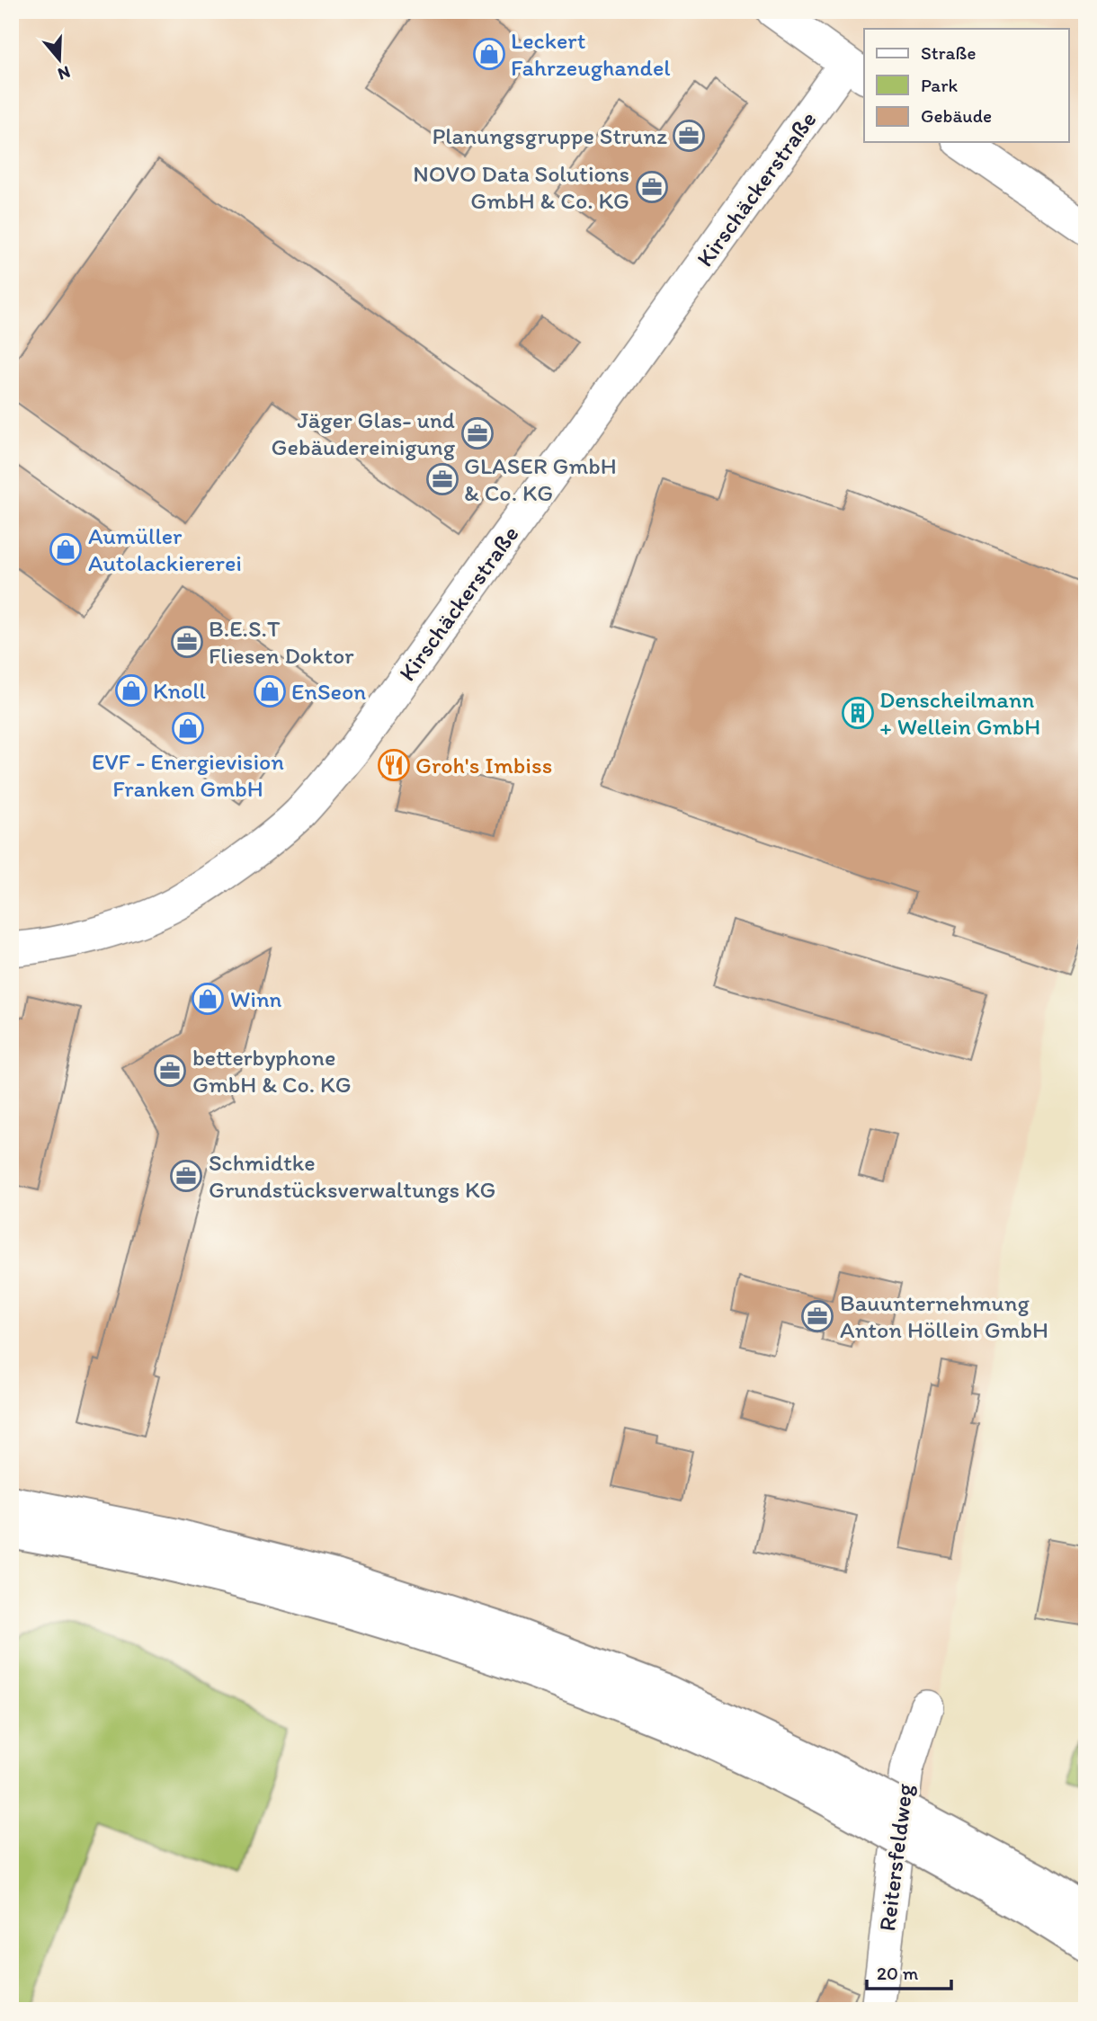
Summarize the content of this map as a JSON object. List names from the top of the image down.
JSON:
{
  "streets": {
    "street": ["Kirschäckerstraße", "Reitersfeldweg"]
  },
  "places": {
    "shop": [
      "Leckert Fahrzeughandel",
      "Aumüller Autolackiererei",
      "Knoll",
      "EnSeon",
      "EVF - Energievision Franken GmbH",
      "Winn"
    ],
    "office": [
      "Planungsgruppe Strunz",
      "NOVO Data Solutions GmbH & Co. KG",
      "Jäger Glas- und Gebäudereinigung",
      "GLASER GmbH & Co. KG",
      "B.E.S.T Fliesen Doktor",
      "betterbyphone GmbH & Co. KG",
      "Schmidtke Grundstücksverwaltungs KG",
      "Bauunternehmung Anton Höllein GmbH"
    ],
    "building": ["Denscheilmann + Wellein GmbH"],
    "restaurant": ["Groh's Imbiss"]
  },
  "legend": ["Straße", "Park", "Gebäude"],
  "scale_bar": "20 m",
  "north": "bottom"
}
